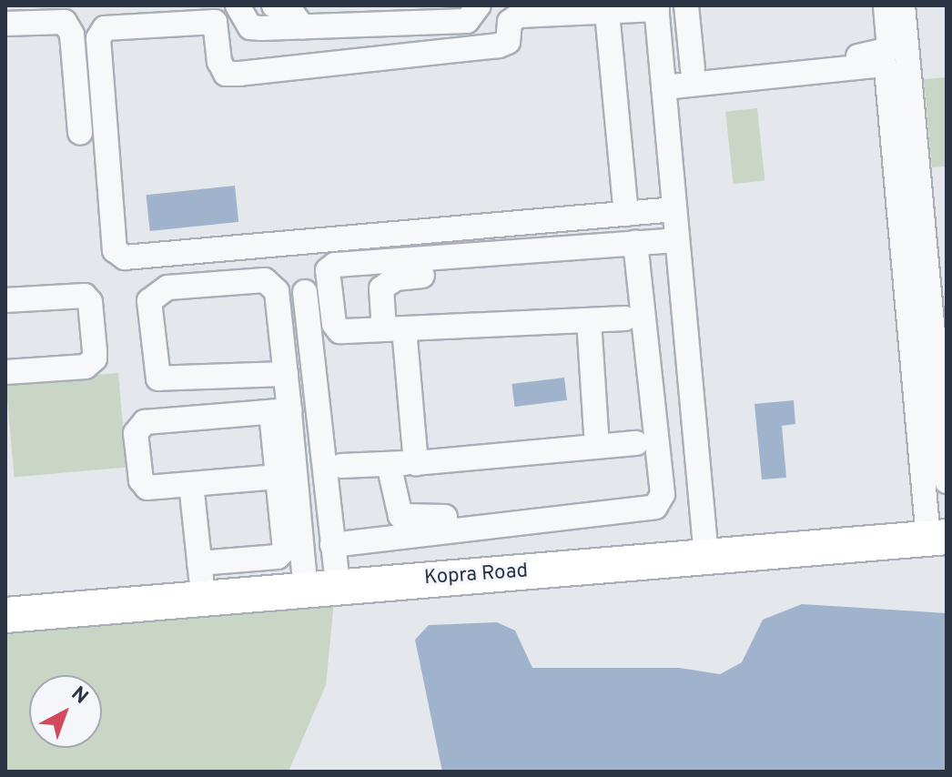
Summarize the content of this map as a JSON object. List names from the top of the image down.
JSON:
{
  "streets": {
    "street": ["Kopra Road"]
  },
  "north": "top right"
}
